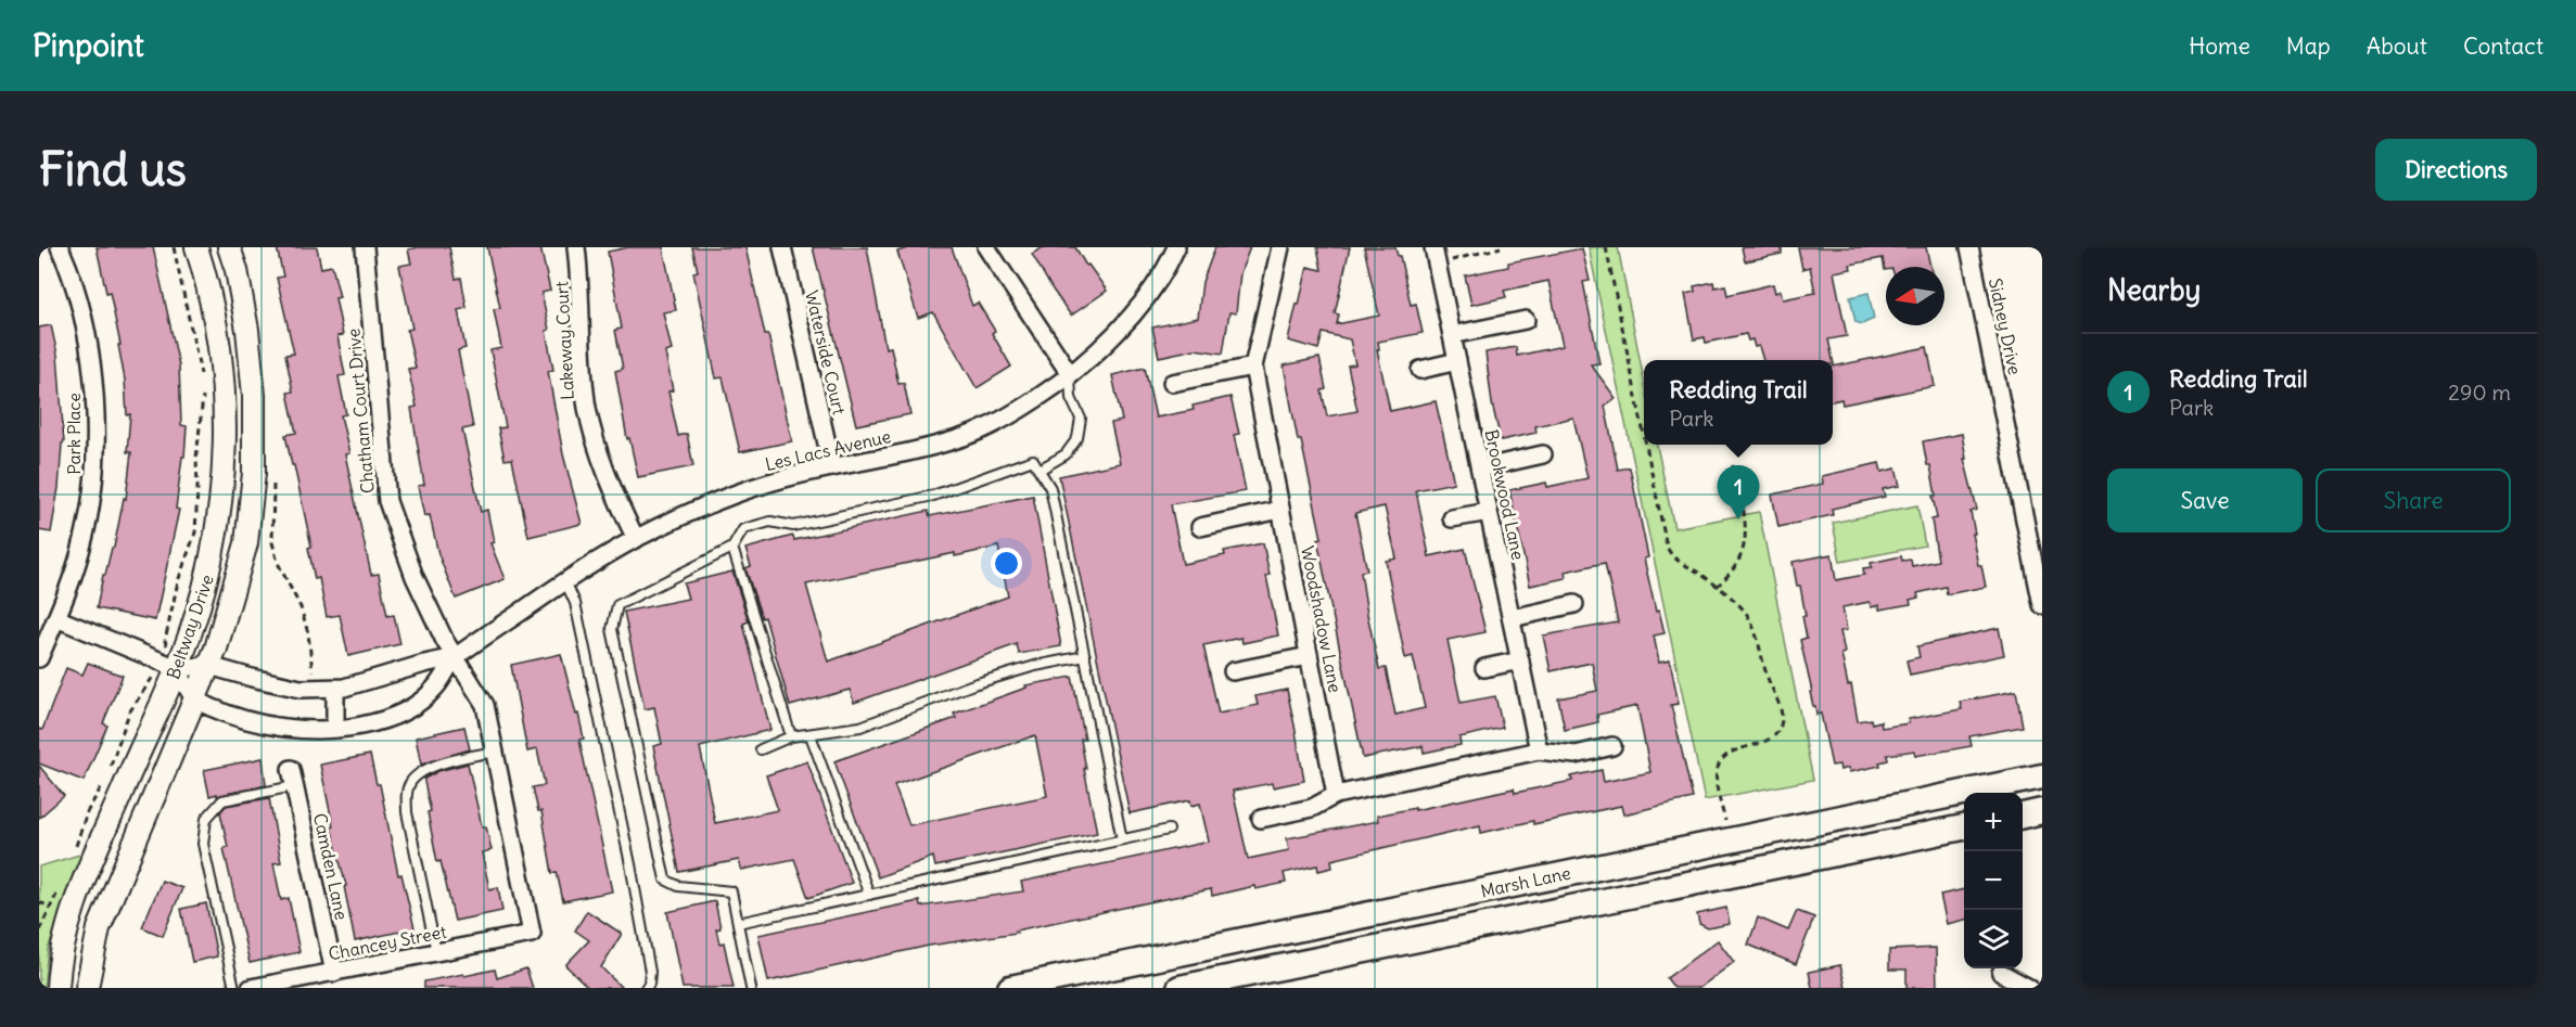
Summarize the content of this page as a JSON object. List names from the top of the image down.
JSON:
{
  "streets": {
    "main road": ["Marsh Lane"],
    "street": [
      "Sidney Drive",
      "Lakeway Court",
      "Waterside Court",
      "Chatham Court Drive",
      "Park Place",
      "Les Lacs Avenue",
      "Brookwood Lane",
      "Woodshadow Lane",
      "Beltway Drive",
      "Camden Lane",
      "Chancey Street"
    ]
  },
  "crossings": [
    ["Lakeway Court", "Les Lacs Avenue"],
    ["Waterside Court", "Les Lacs Avenue"],
    ["Chatham Court Drive", "Les Lacs Avenue"],
    ["Chatham Court Drive", "Chancey Street"],
    ["Les Lacs Avenue", "Beltway Drive"],
    ["Camden Lane", "Chancey Street"]
  ],
  "north": "left",
  "page": {
    "header": "Pinpoint",
    "nav": [
      "Home",
      "Map",
      "About",
      "Contact"
    ],
    "buttons": [
      "Directions",
      ["Save", "Share"]
    ],
    "title": "Find us",
    "heading": "Nearby",
    "list": [
      {
        "mark": "1",
        "name": "Redding Trail",
        "note": "Park",
        "value": "290 m"
      }
    ],
    "popup": ["Redding Trail", "Park"],
    "pins": "1",
    "map_buttons": ["+", "−"]
  }
}
